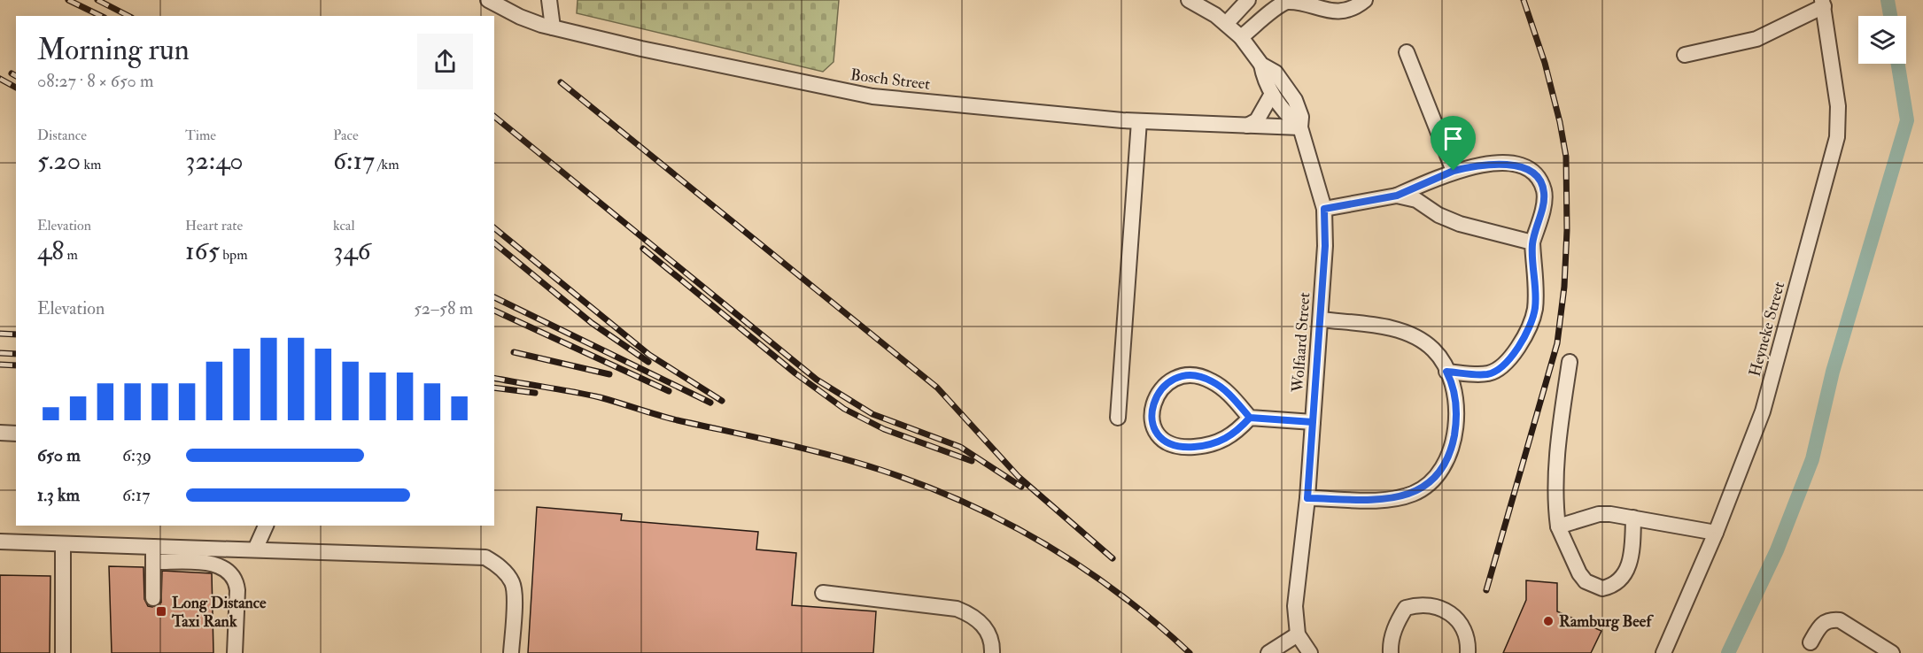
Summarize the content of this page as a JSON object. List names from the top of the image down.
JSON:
{
  "streets": {
    "street": ["Bosch Street", "Heyneke Street", "Wolfaard Street"]
  },
  "crossings": [
    ["Bosch Street", "Wolfaard Street"]
  ],
  "places": {
    "transit": ["Long Distance Taxi Rank"],
    "other": ["Ramburg Beef"]
  },
  "page": {
    "heading": ["Morning run", "08:27 · 8 × 650 m"],
    "stats": [
      ["Distance", "5.20 km"],
      ["Time", "32:40"],
      ["Pace", "6:17 /km"],
      ["Elevation", "48 m"],
      ["Heart rate", "165 bpm"],
      ["kcal", "346"]
    ],
    "chart": ["Elevation", "52–58 m"],
    "list": [
      {
        "name": "650 m",
        "note": "6:39"
      },
      {
        "name": "1.3 km",
        "note": "6:17"
      }
    ]
  }
}
